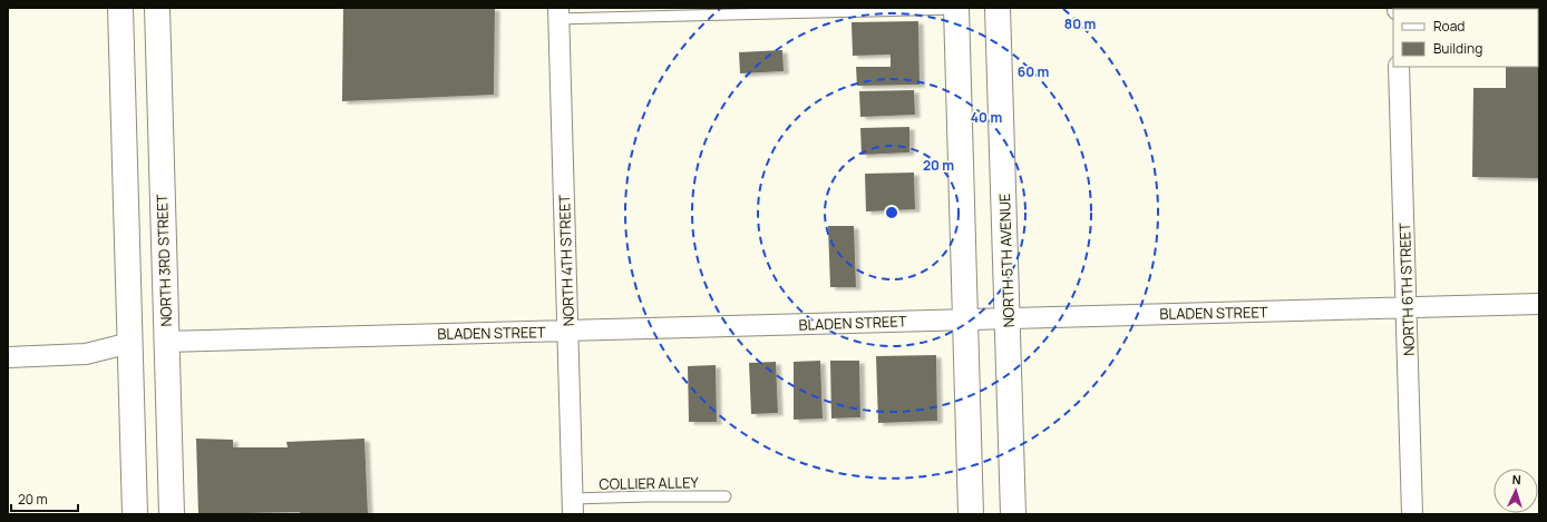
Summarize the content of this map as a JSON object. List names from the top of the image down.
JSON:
{
  "streets": {
    "main road": ["NORTH 3RD STREET", "NORTH 5TH AVENUE"],
    "street": ["NORTH 4TH STREET", "NORTH 6TH STREET", "BLADEN STREET"],
    "lane": ["COLLIER ALLEY"]
  },
  "crossings": [
    ["NORTH 3RD STREET", "BLADEN STREET"],
    ["NORTH 4TH STREET", "BLADEN STREET"],
    ["NORTH 4TH STREET", "COLLIER ALLEY"],
    ["NORTH 5TH AVENUE", "BLADEN STREET"],
    ["NORTH 6TH STREET", "BLADEN STREET"]
  ],
  "legend": ["Road", "Building"],
  "scale_bar": "20 m",
  "north": "top",
  "rings": [
    "80 m",
    "60 m",
    "40 m",
    "20 m"
  ]
}
